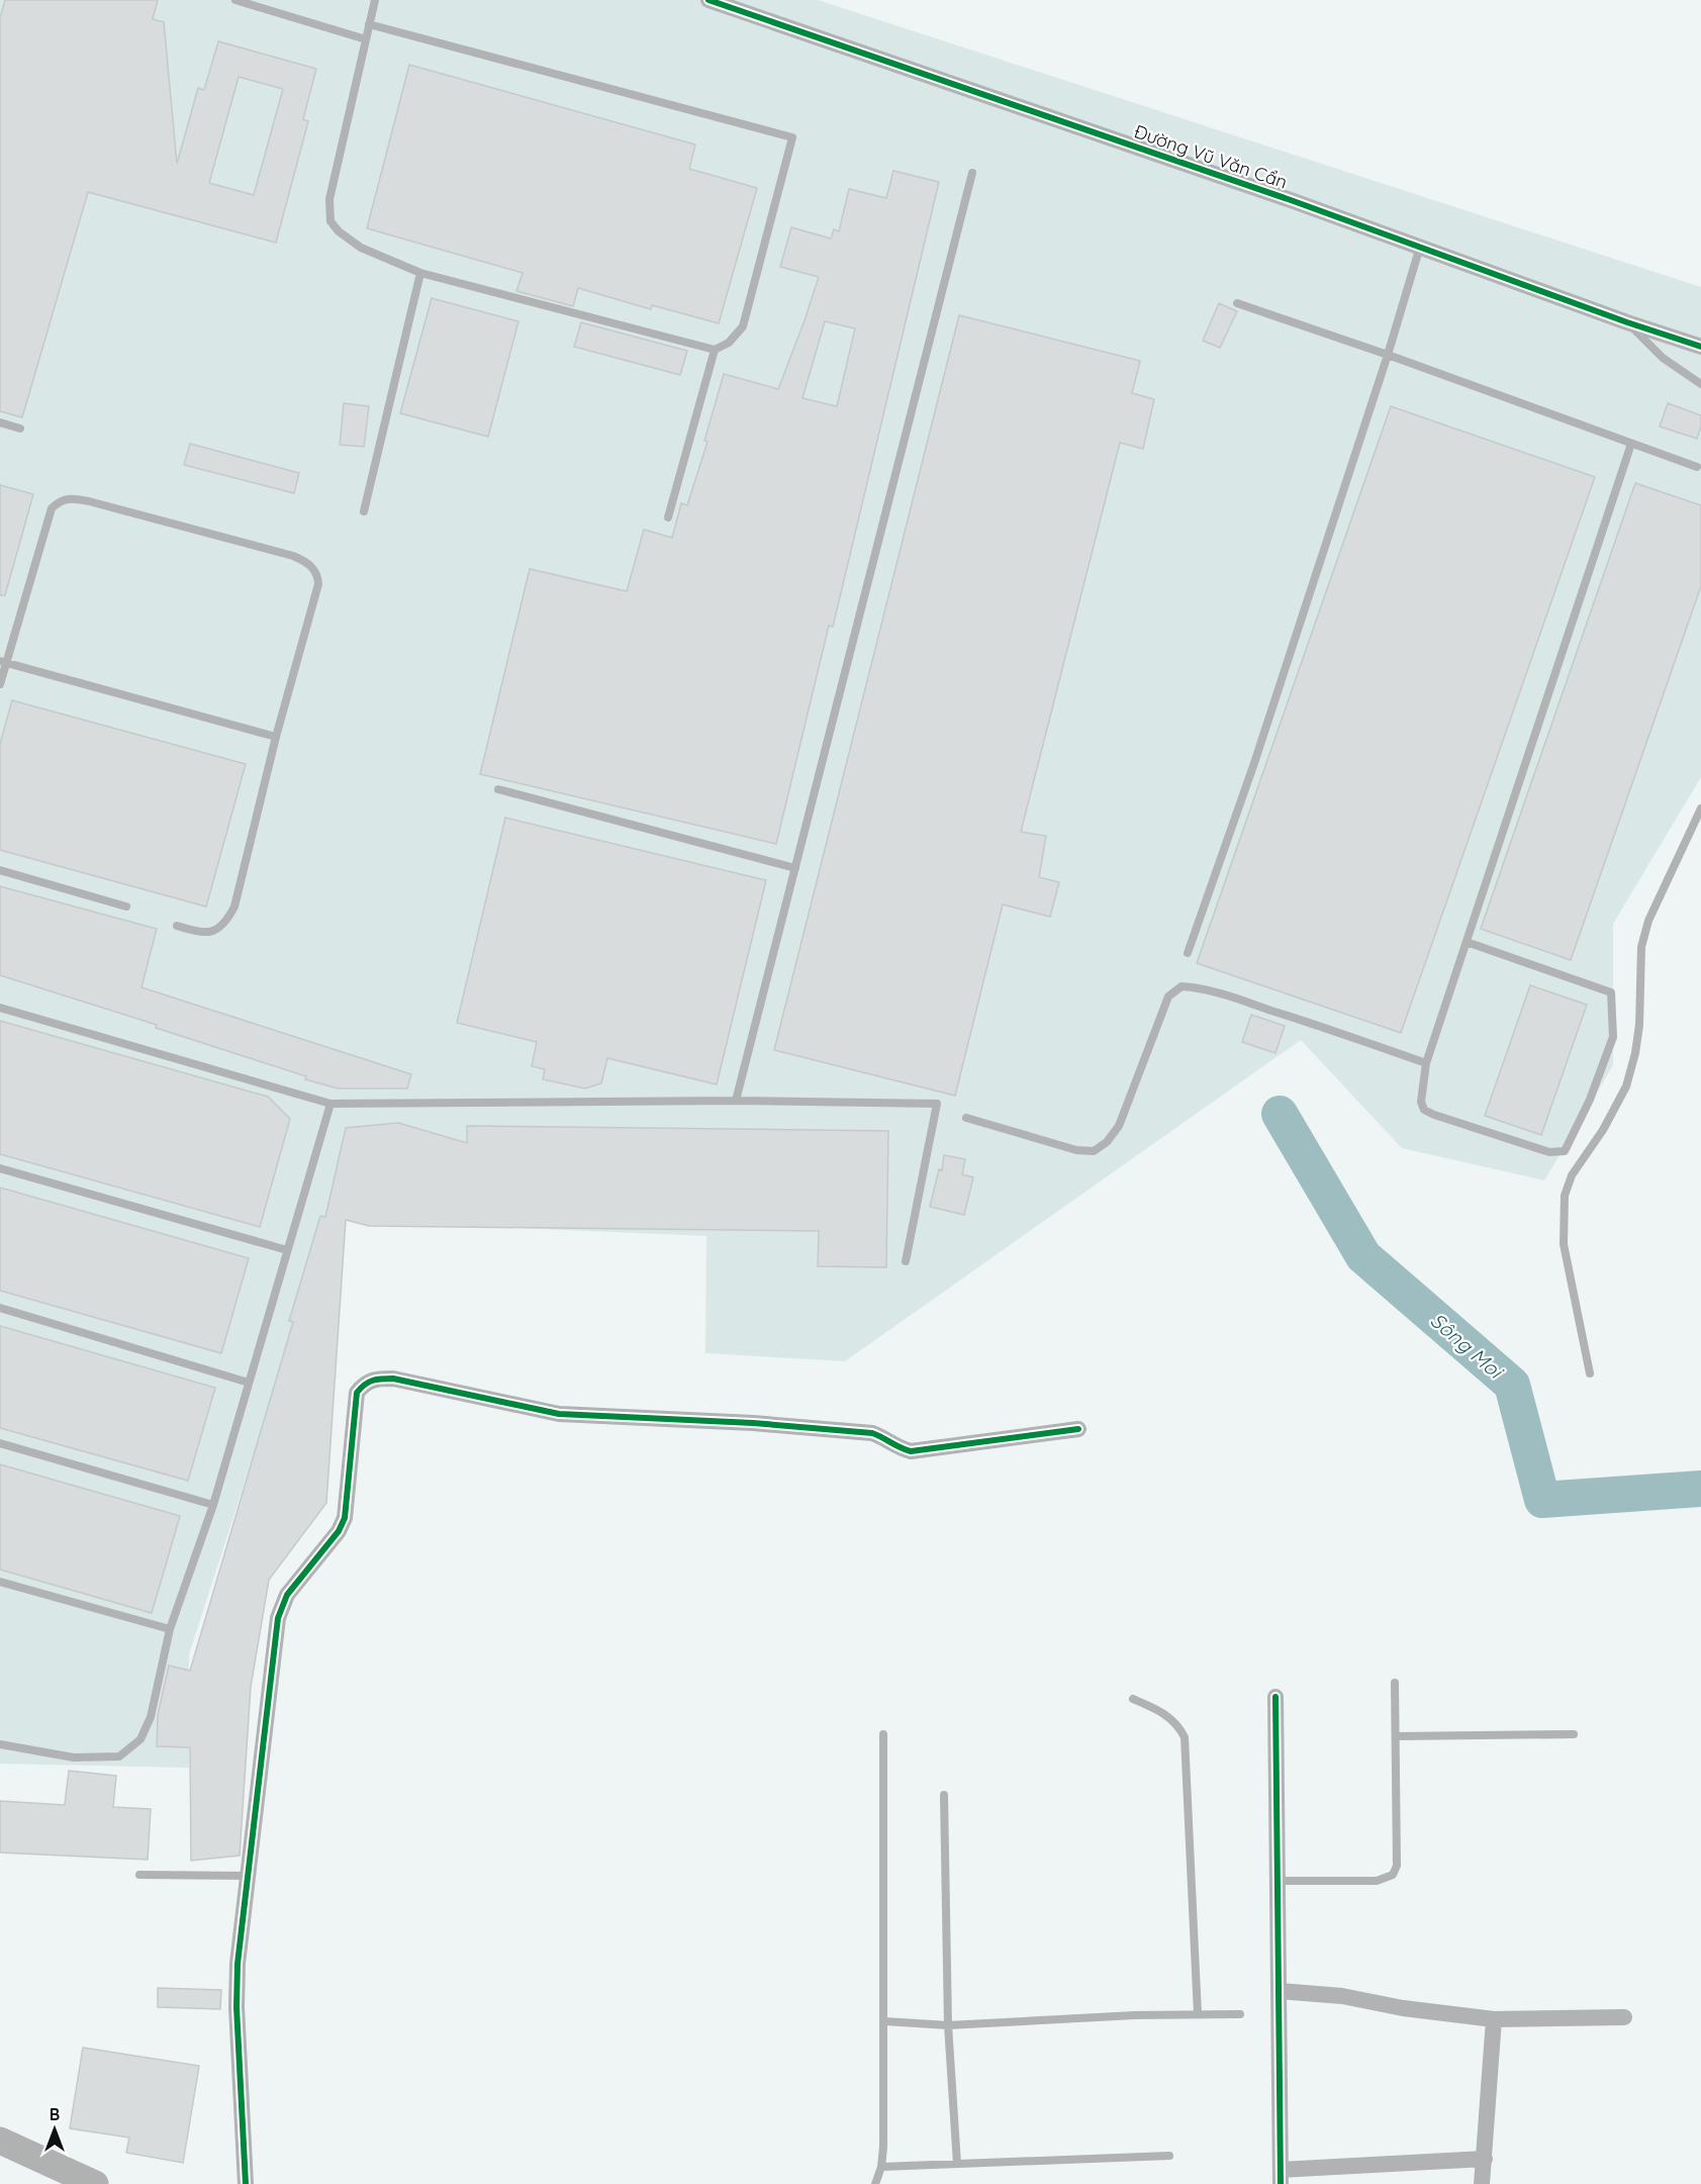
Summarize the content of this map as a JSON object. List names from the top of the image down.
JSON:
{
  "streets": {
    "street": ["Đường Vũ Văn Cẩn"]
  },
  "water": ["Sông Moi"],
  "north": "top"
}
